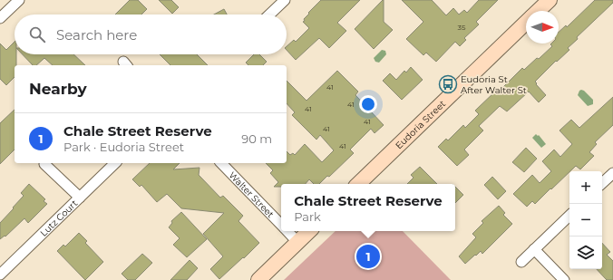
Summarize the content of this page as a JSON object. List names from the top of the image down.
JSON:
{
  "streets": {
    "main road": ["Eudoria Street"],
    "street": ["Walter Street", "Lutz Court"]
  },
  "places": {
    "bus stop": ["Eudoria St After Walter St"]
  },
  "house_numbers": [
    "35",
    "41",
    "41",
    "41",
    "41",
    "41",
    "41"
  ],
  "north": "right",
  "page": {
    "search": "Search here",
    "heading": "Nearby",
    "list": [
      {
        "mark": "1",
        "name": "Chale Street Reserve",
        "note": "Park · Eudoria Street",
        "value": "90 m"
      }
    ],
    "map_buttons": ["+", "−"],
    "popup": ["Chale Street Reserve", "Park"],
    "pins": "1"
  }
}
